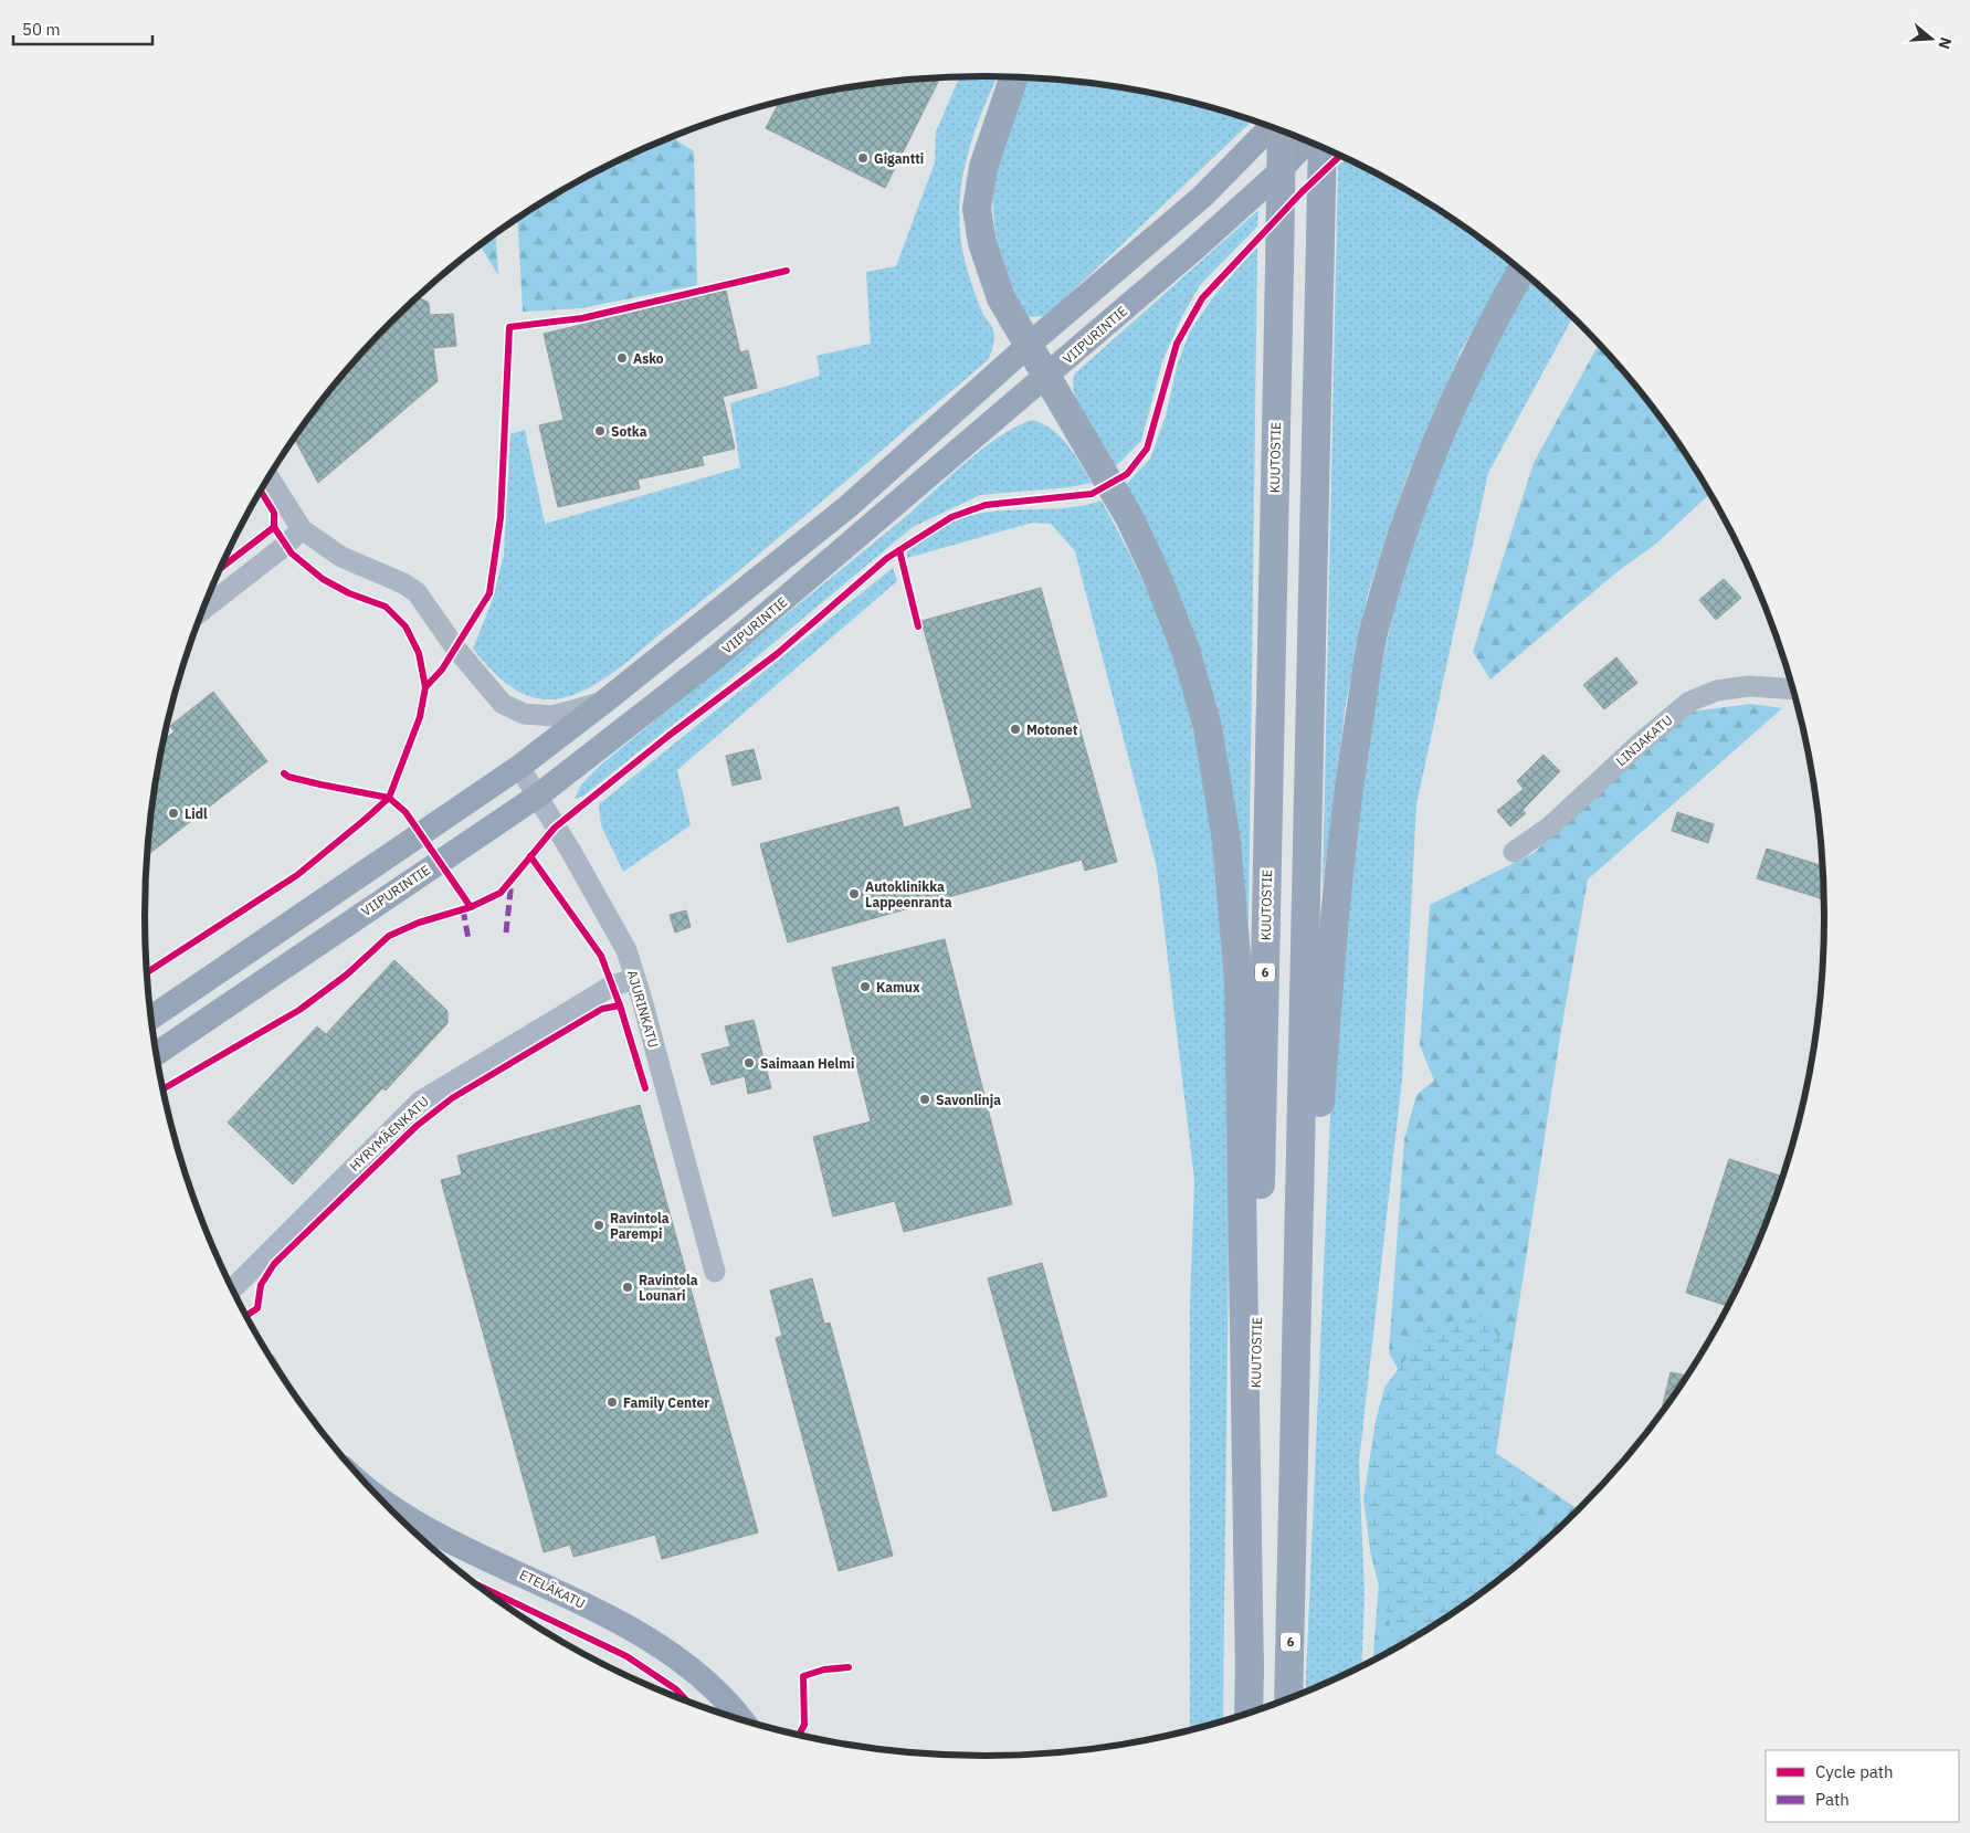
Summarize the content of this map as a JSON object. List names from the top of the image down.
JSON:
{
  "streets": {
    "highway": ["KUUTOSTIE", "6"],
    "main road": ["VIIPURINTIE", "ETELÄKATU"],
    "street": ["LINJAKATU", "AJURINKATU", "HYRYMÄENKATU"]
  },
  "crossings": [
    ["VIIPURINTIE", "AJURINKATU"],
    ["AJURINKATU", "HYRYMÄENKATU"]
  ],
  "places": [
    "Gigantti",
    "Asko",
    "Sotka",
    "Motonet",
    "Lidl",
    "Autoklinikka Lappeenranta",
    "Kamux",
    "Saimaan Helmi",
    "Savonlinja",
    "Ravintola Parempi",
    "Ravintola Lounari",
    "Family Center"
  ],
  "legend": ["Cycle path", "Path"],
  "scale_bar": "50 m",
  "north": "right"
}
